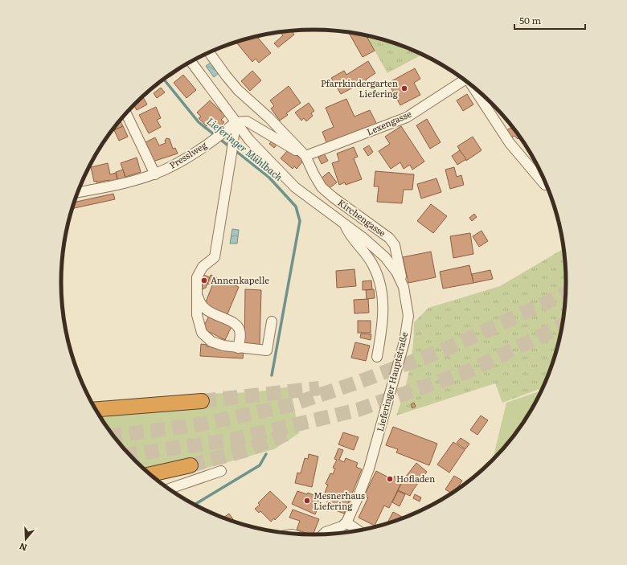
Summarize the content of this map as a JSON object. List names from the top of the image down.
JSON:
{
  "streets": {
    "street": [
      "Lexengasse",
      "Presslweg",
      "Kirchengasse",
      "Lieferinger Hauptstraße"
    ]
  },
  "crossings": [
    ["Lexengasse", "Kirchengasse"],
    ["Presslweg", "Lieferinger Hauptstraße"],
    ["Kirchengasse", "Lieferinger Hauptstraße"]
  ],
  "water": ["Lieferinger Mühlbach"],
  "places": [
    "Pfarrkindergarten Liefering",
    "Annenkapelle",
    "Hofladen",
    "Mesnerhaus Liefering"
  ],
  "scale_bar": "50 m",
  "north": "bottom"
}
